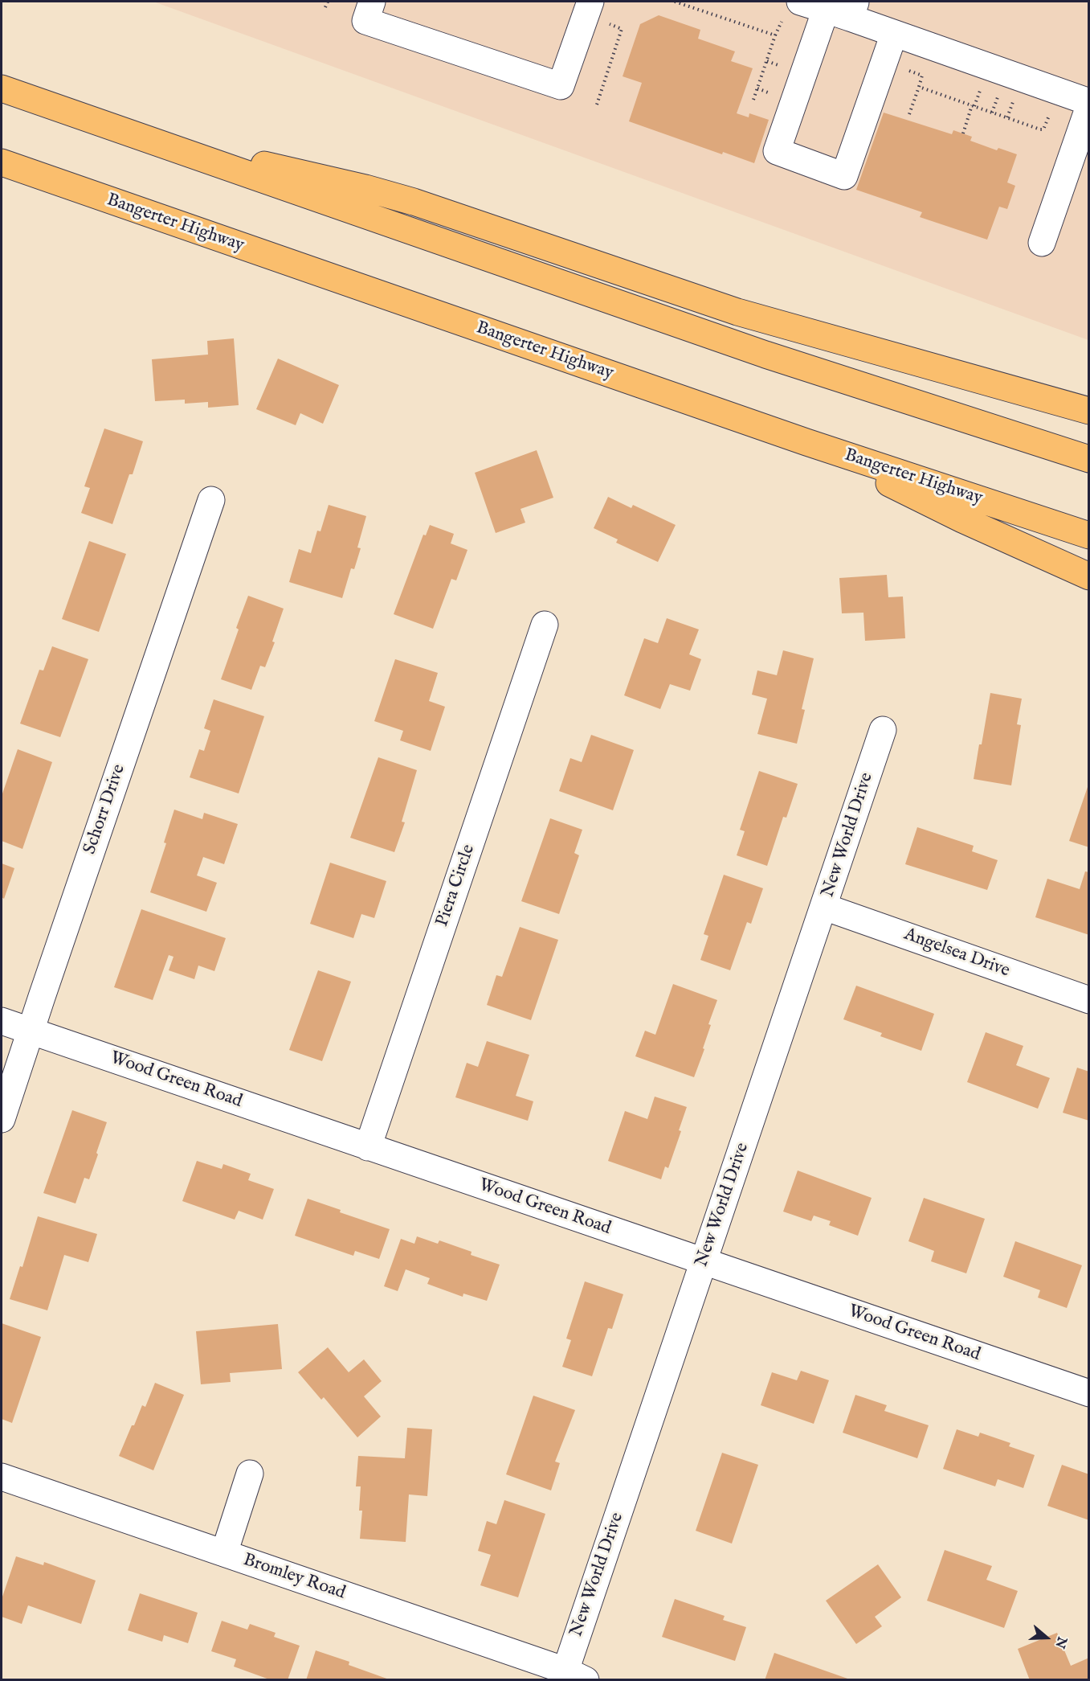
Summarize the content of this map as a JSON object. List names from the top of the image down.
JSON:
{
  "streets": {
    "highway": ["Bangerter Highway"],
    "street": [
      "Schorr Drive",
      "New World Drive",
      "Piera Circle",
      "Angelsea Drive",
      "Wood Green Road",
      "Bromley Road"
    ]
  },
  "crossings": [
    ["Schorr Drive", "Wood Green Road"],
    ["New World Drive", "Angelsea Drive"],
    ["New World Drive", "Wood Green Road"],
    ["New World Drive", "Bromley Road"],
    ["Piera Circle", "Wood Green Road"]
  ],
  "north": "right"
}
